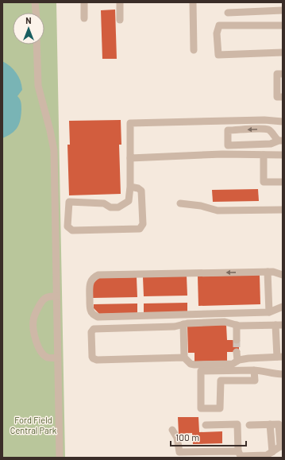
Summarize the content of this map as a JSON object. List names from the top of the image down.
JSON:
{
  "parks": ["Ford Field Central Park"],
  "scale_bar": "100 m",
  "north": "top"
}
